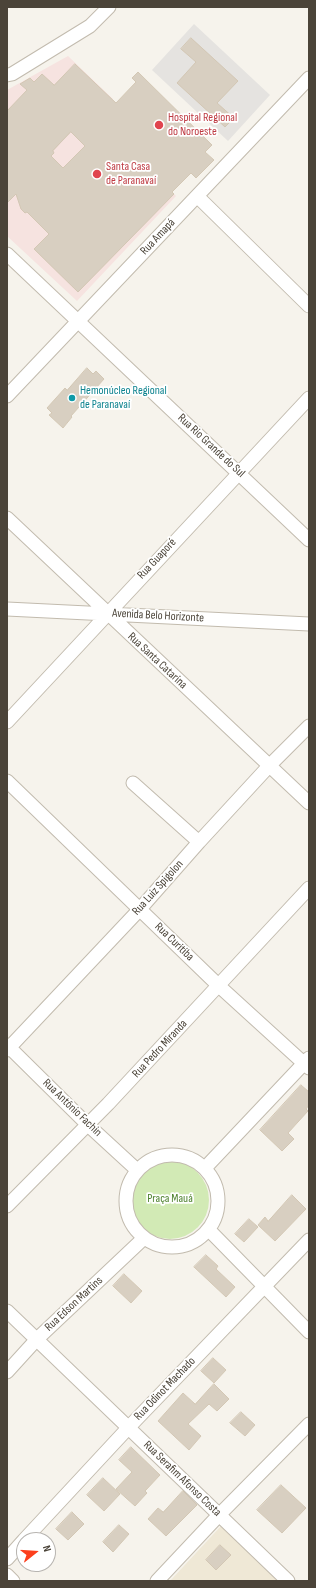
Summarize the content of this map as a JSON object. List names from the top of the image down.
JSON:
{
  "streets": {
    "street": [
      "Rua Amapá",
      "Rua Rio Grande do Sul",
      "Rua Guaporé",
      "Avenida Belo Horizonte",
      "Rua Santa Catarina",
      "Rua Luiz Spigolon",
      "Rua Curitiba",
      "Rua Pedro Miranda",
      "Rua Antônio Fachin",
      "Rua Edson Martins",
      "Rua Odinot Machado",
      "Rua Serafim Afonso Costa"
    ]
  },
  "crossings": [
    ["Rua Amapá", "Rua Rio Grande do Sul"],
    ["Rua Rio Grande do Sul", "Rua Guaporé"],
    ["Rua Guaporé", "Avenida Belo Horizonte"],
    ["Rua Guaporé", "Rua Santa Catarina"],
    ["Avenida Belo Horizonte", "Rua Santa Catarina"],
    ["Rua Santa Catarina", "Rua Luiz Spigolon"],
    ["Rua Luiz Spigolon", "Rua Curitiba"],
    ["Rua Luiz Spigolon", "Rua Antônio Fachin"],
    ["Rua Curitiba", "Rua Pedro Miranda"],
    ["Rua Pedro Miranda", "Rua Antônio Fachin"],
    ["Rua Antônio Fachin", "Rua Edson Martins"],
    ["Rua Edson Martins", "Rua Serafim Afonso Costa"],
    ["Rua Odinot Machado", "Rua Serafim Afonso Costa"]
  ],
  "parks": ["Praça Mauá"],
  "places": ["Hospital Regional do Noroeste", "Santa Casa de Paranavaí", "Hemonúcleo Regional de Paranavaí"],
  "north": "right"
}
